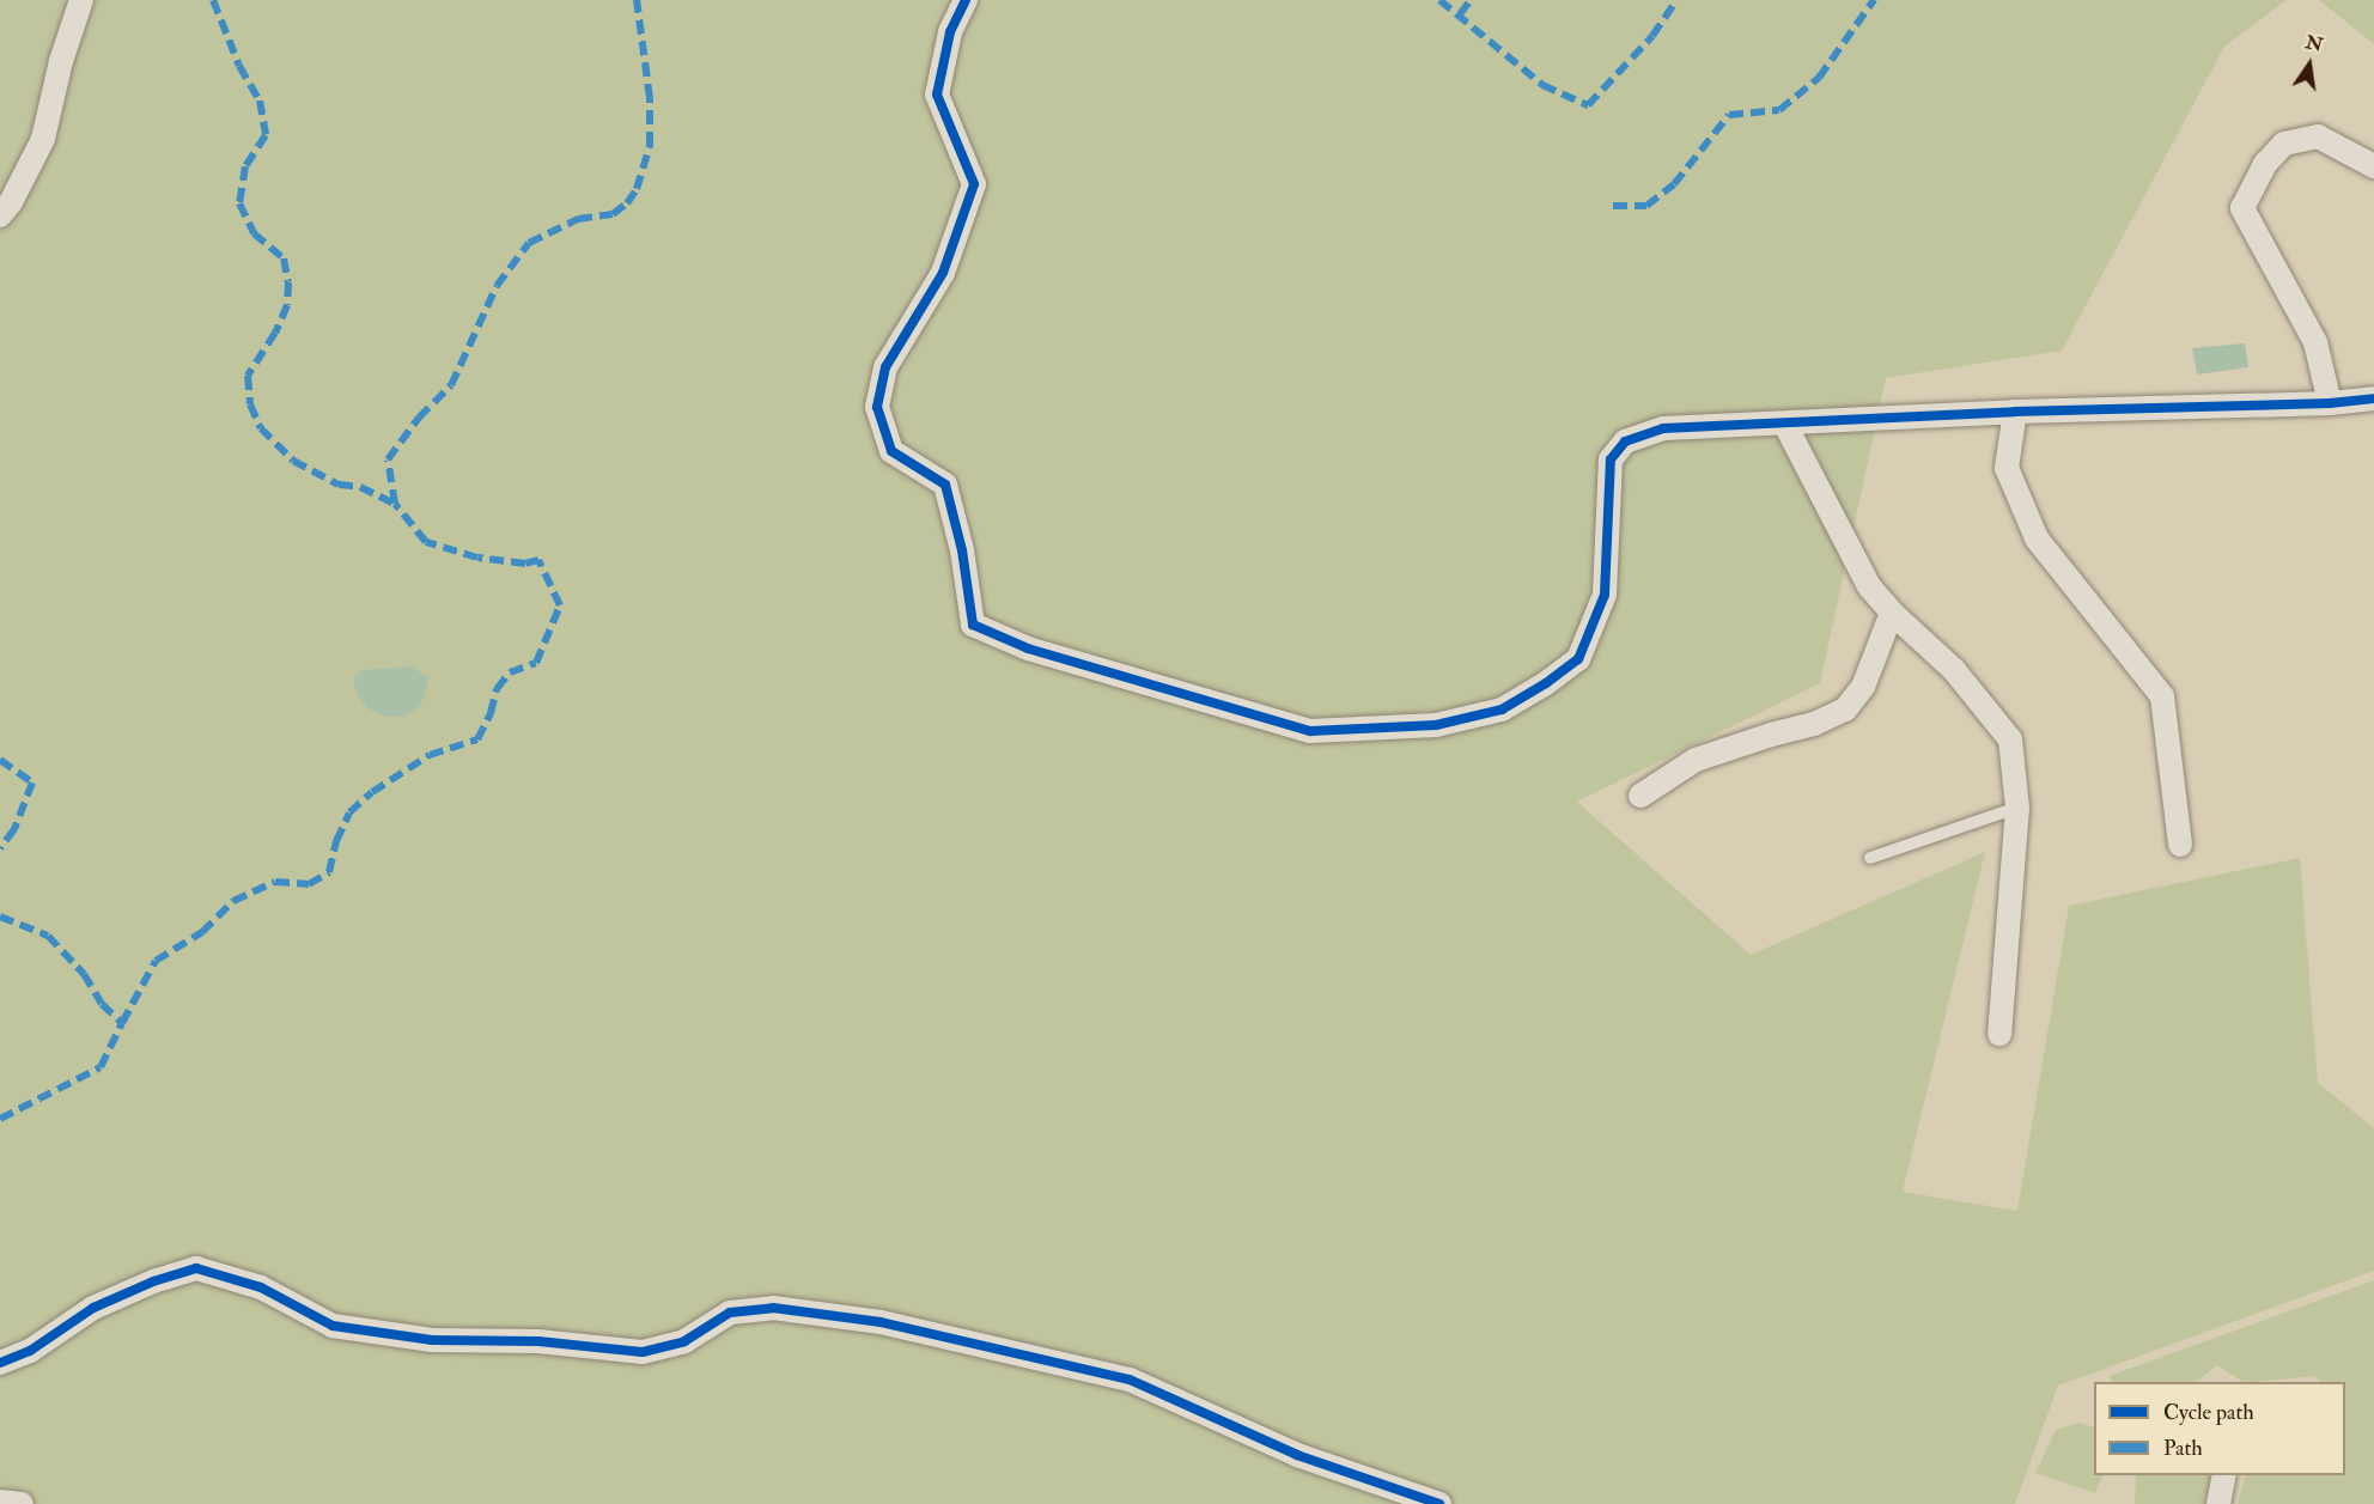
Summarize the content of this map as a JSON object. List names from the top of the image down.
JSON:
{
  "legend": ["Cycle path", "Path"],
  "north": "top"
}
